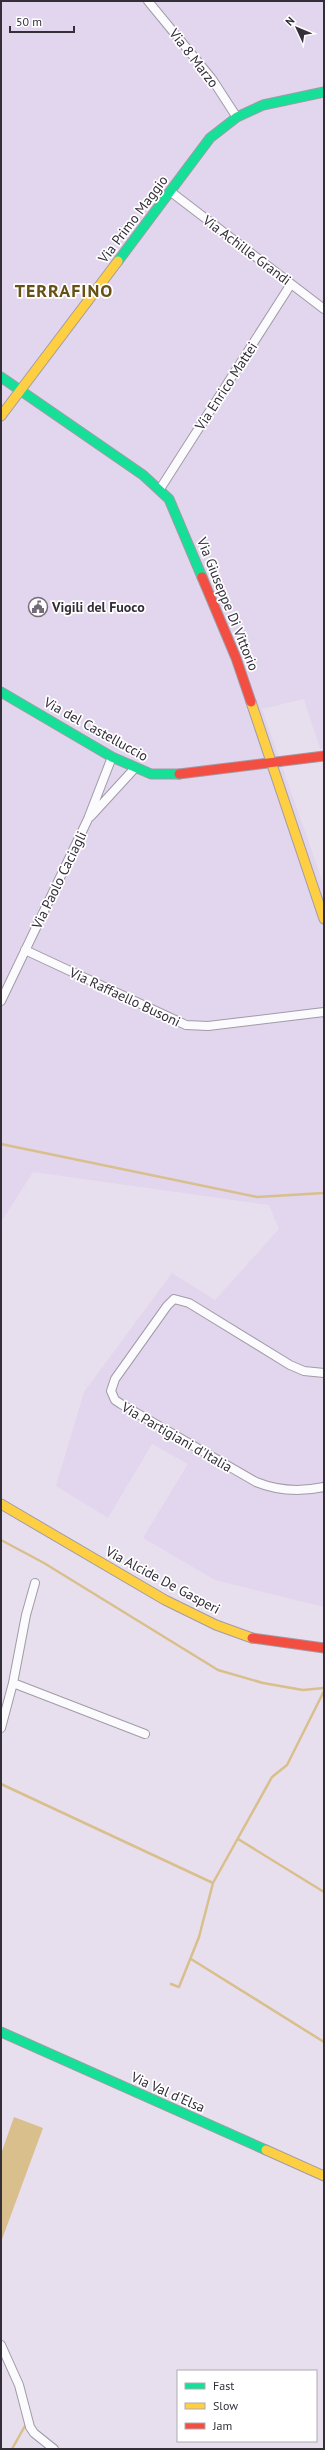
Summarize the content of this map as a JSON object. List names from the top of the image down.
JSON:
{
  "streets": {
    "street": [
      "Via 8 Marzo",
      "Via Primo Maggio",
      "Via Achille Grandi",
      "Via Enrico Mattei",
      "Via Giuseppe Di Vittorio",
      "Via del Castelluccio",
      "Via Paolo Caciagli",
      "Via Raffaello Busoni",
      "Via Partigiani d'Italia",
      "Via Alcide De Gasperi",
      "Via Val d'Elsa"
    ]
  },
  "crossings": [
    ["Via 8 Marzo", "Via Primo Maggio"],
    ["Via Primo Maggio", "Via Achille Grandi"],
    ["Via Primo Maggio", "Via Giuseppe Di Vittorio"],
    ["Via Achille Grandi", "Via Enrico Mattei"],
    ["Via Enrico Mattei", "Via Giuseppe Di Vittorio"],
    ["Via Giuseppe Di Vittorio", "Via del Castelluccio"],
    ["Via del Castelluccio", "Via Paolo Caciagli"],
    ["Via Paolo Caciagli", "Via Raffaello Busoni"]
  ],
  "districts": ["TERRAFINO"],
  "places": {
    "public building": ["Vigili del Fuoco"]
  },
  "legend": ["Fast", "Slow", "Jam"],
  "scale_bar": "50 m",
  "north": "top left"
}
